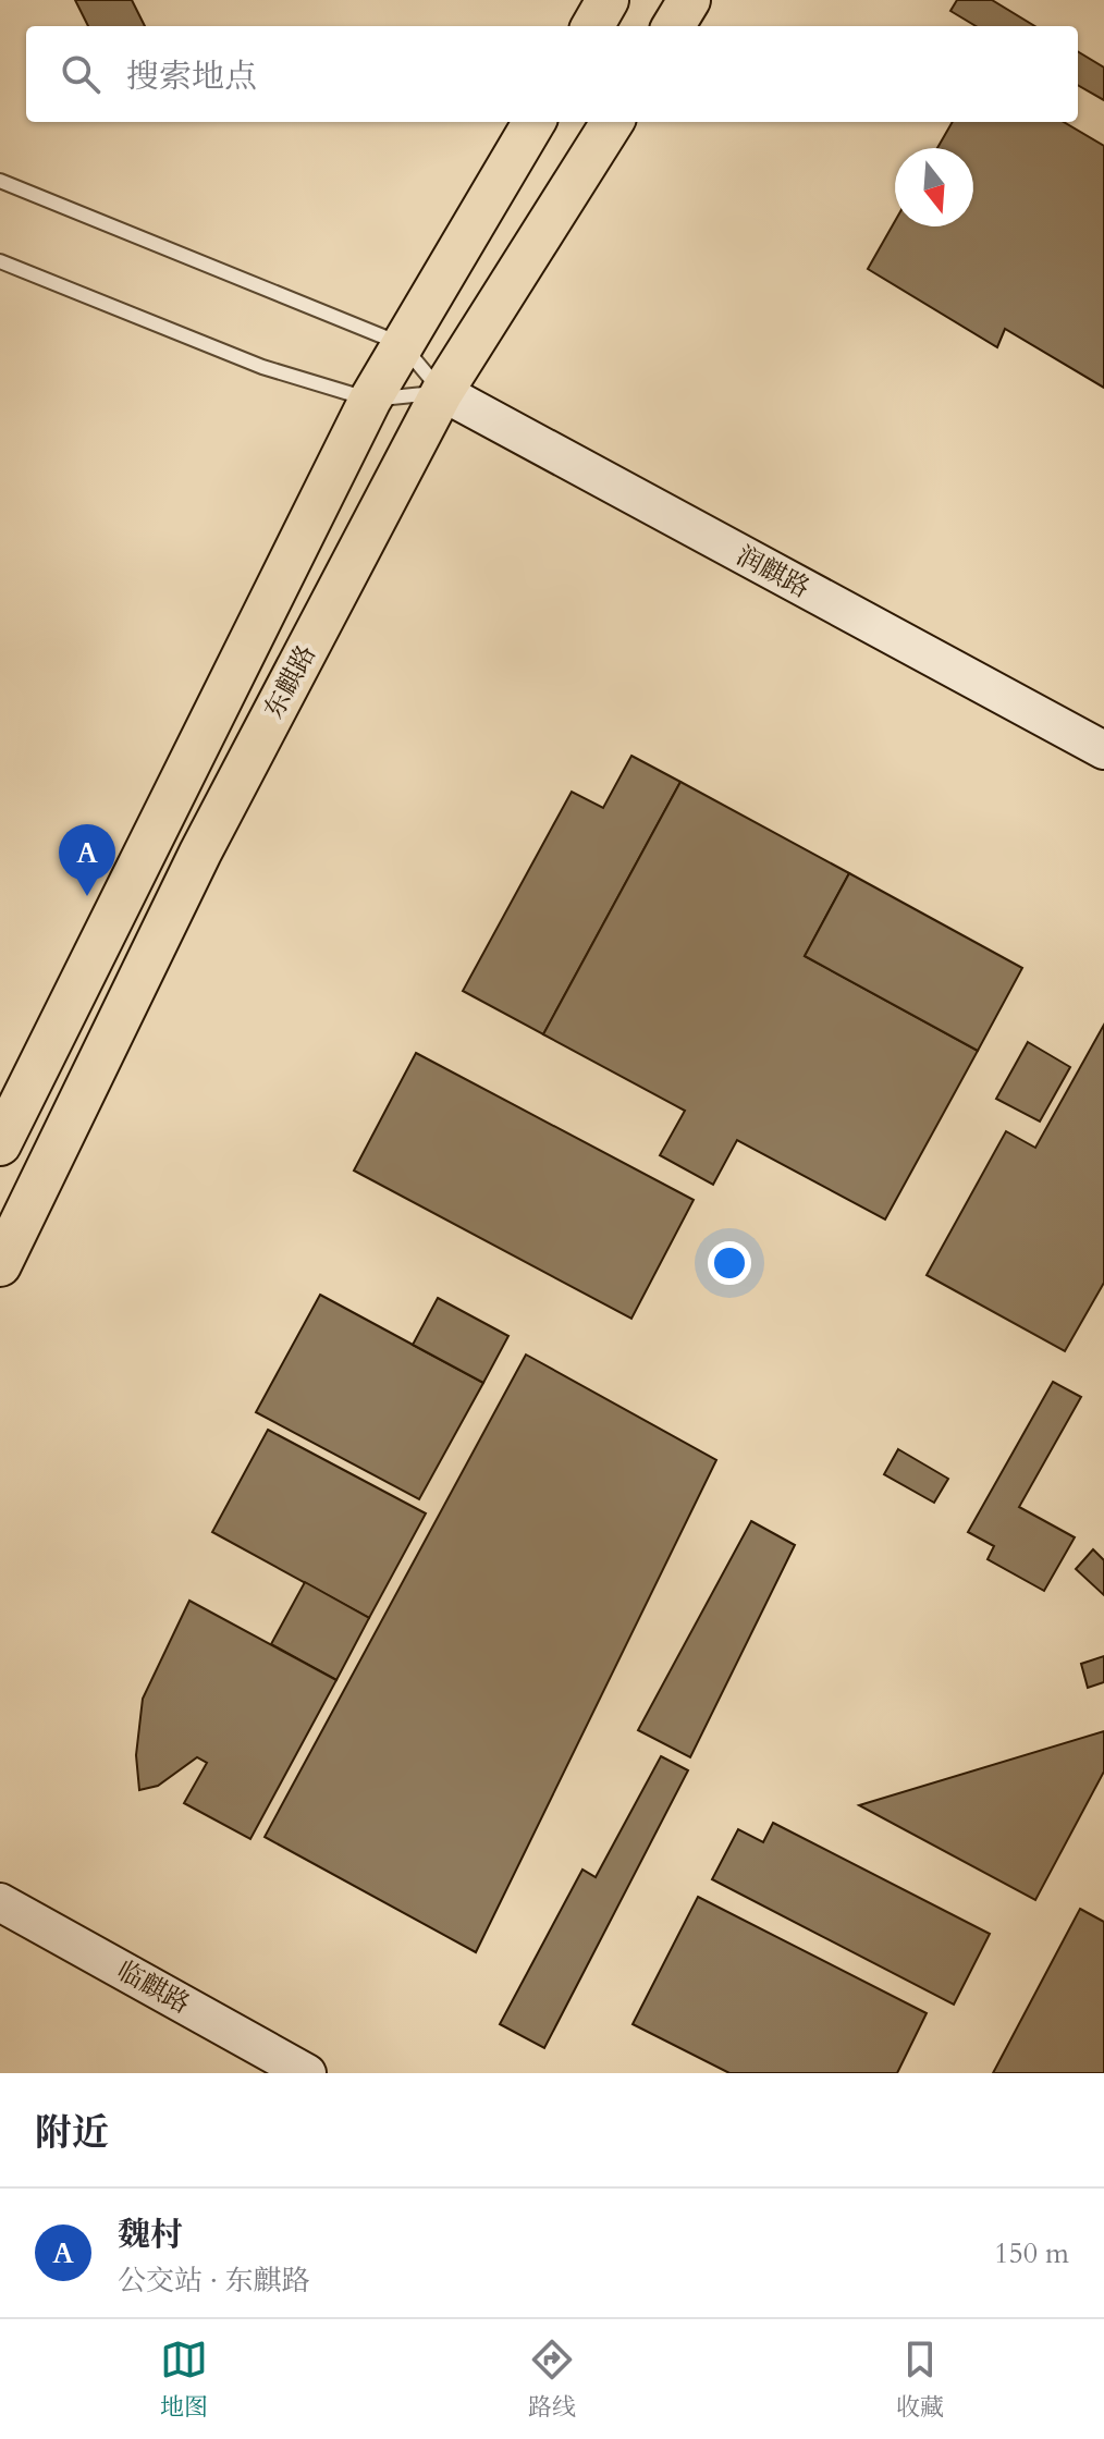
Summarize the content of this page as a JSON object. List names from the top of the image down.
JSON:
{
  "streets": {
    "main road": ["东麒路"],
    "street": ["润麒路", "临麒路"]
  },
  "crossings": [
    ["润麒路", "东麒路"]
  ],
  "north": "bottom",
  "page": {
    "search": "搜索地点",
    "pins": "A",
    "heading": "附近",
    "list": [
      {
        "mark": "A",
        "name": "魏村",
        "note": "公交站 · 东麒路",
        "value": "150 m"
      }
    ],
    "nav": ["地图", "路线", "收藏"]
  }
}
